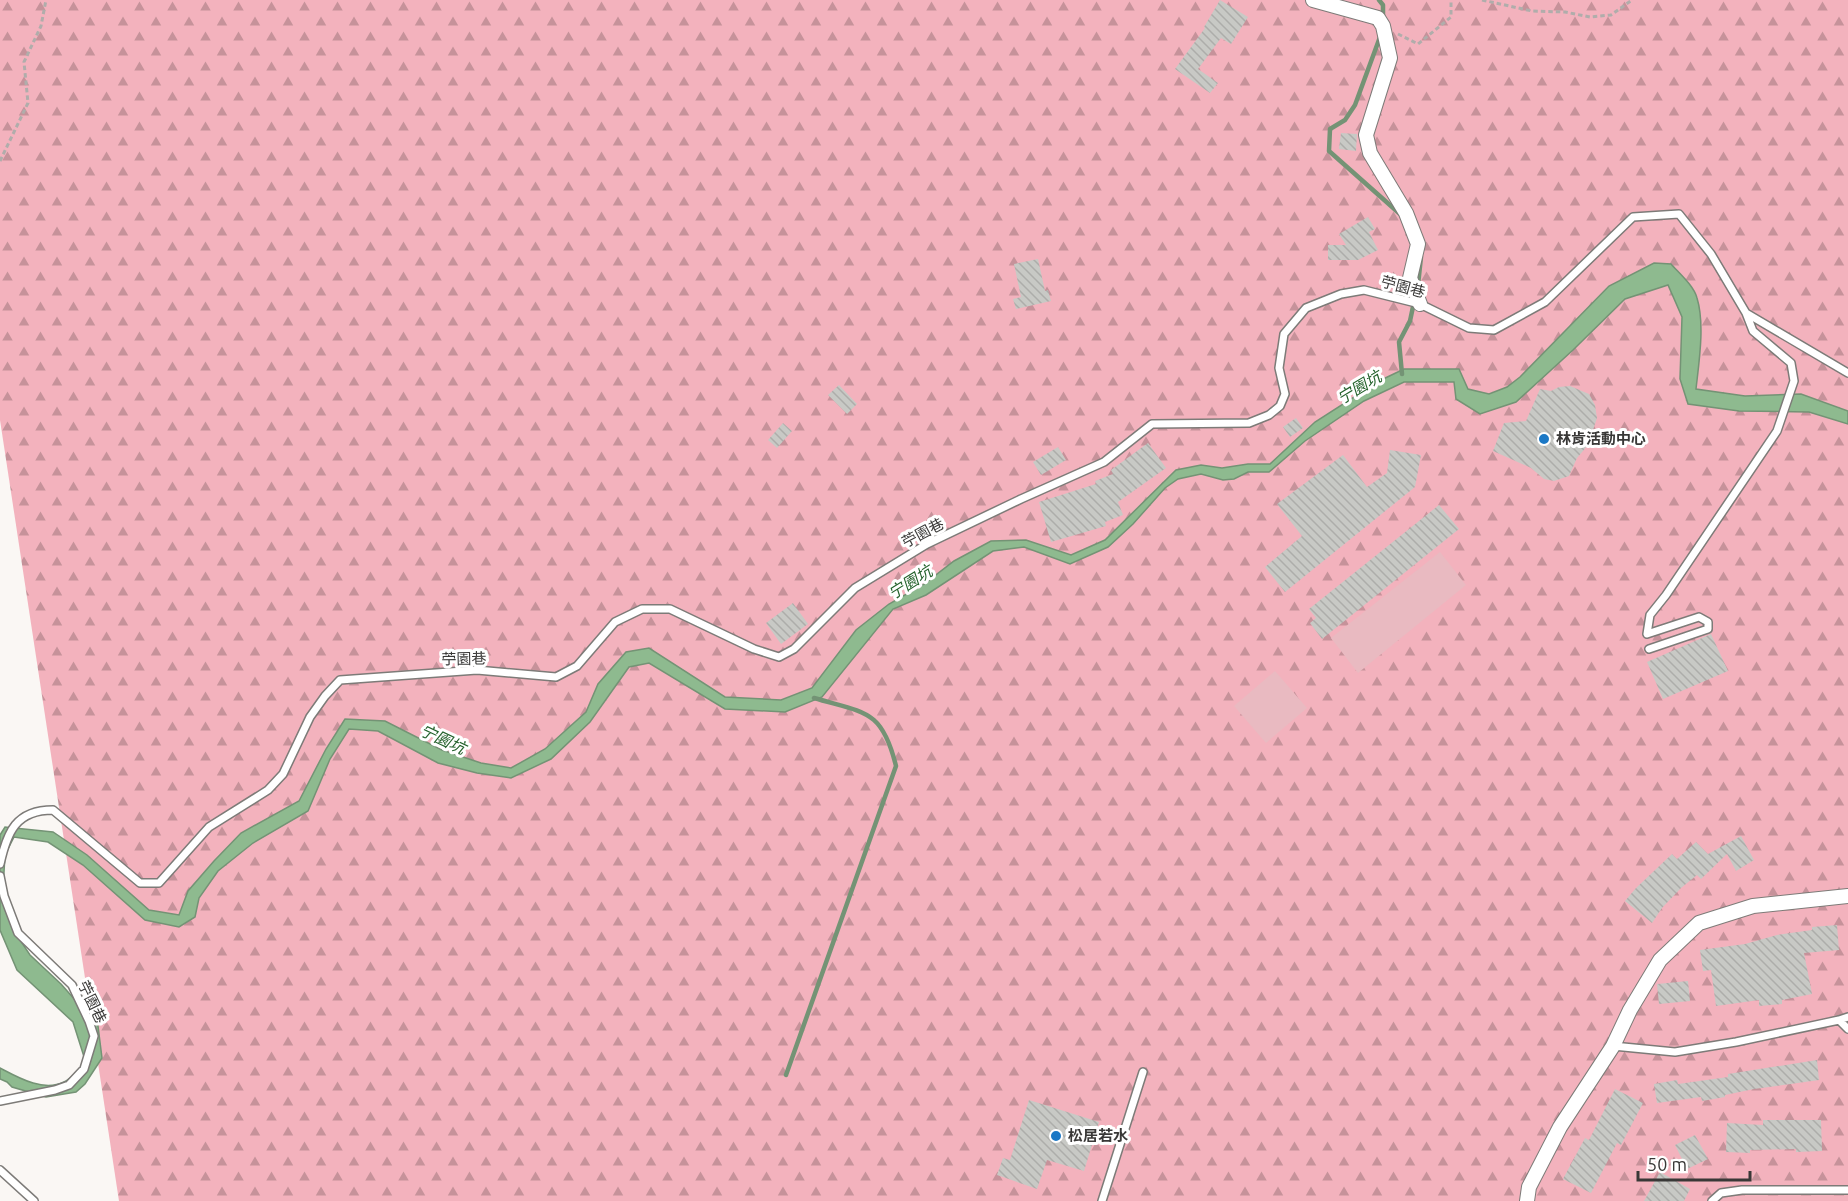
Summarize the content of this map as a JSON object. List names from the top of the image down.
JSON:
{
  "streets": {
    "lane": ["苧園巷"]
  },
  "water": ["宁園坑"],
  "places": ["林肯活動中心", "松居若水"],
  "scale_bar": "50 m"
}
